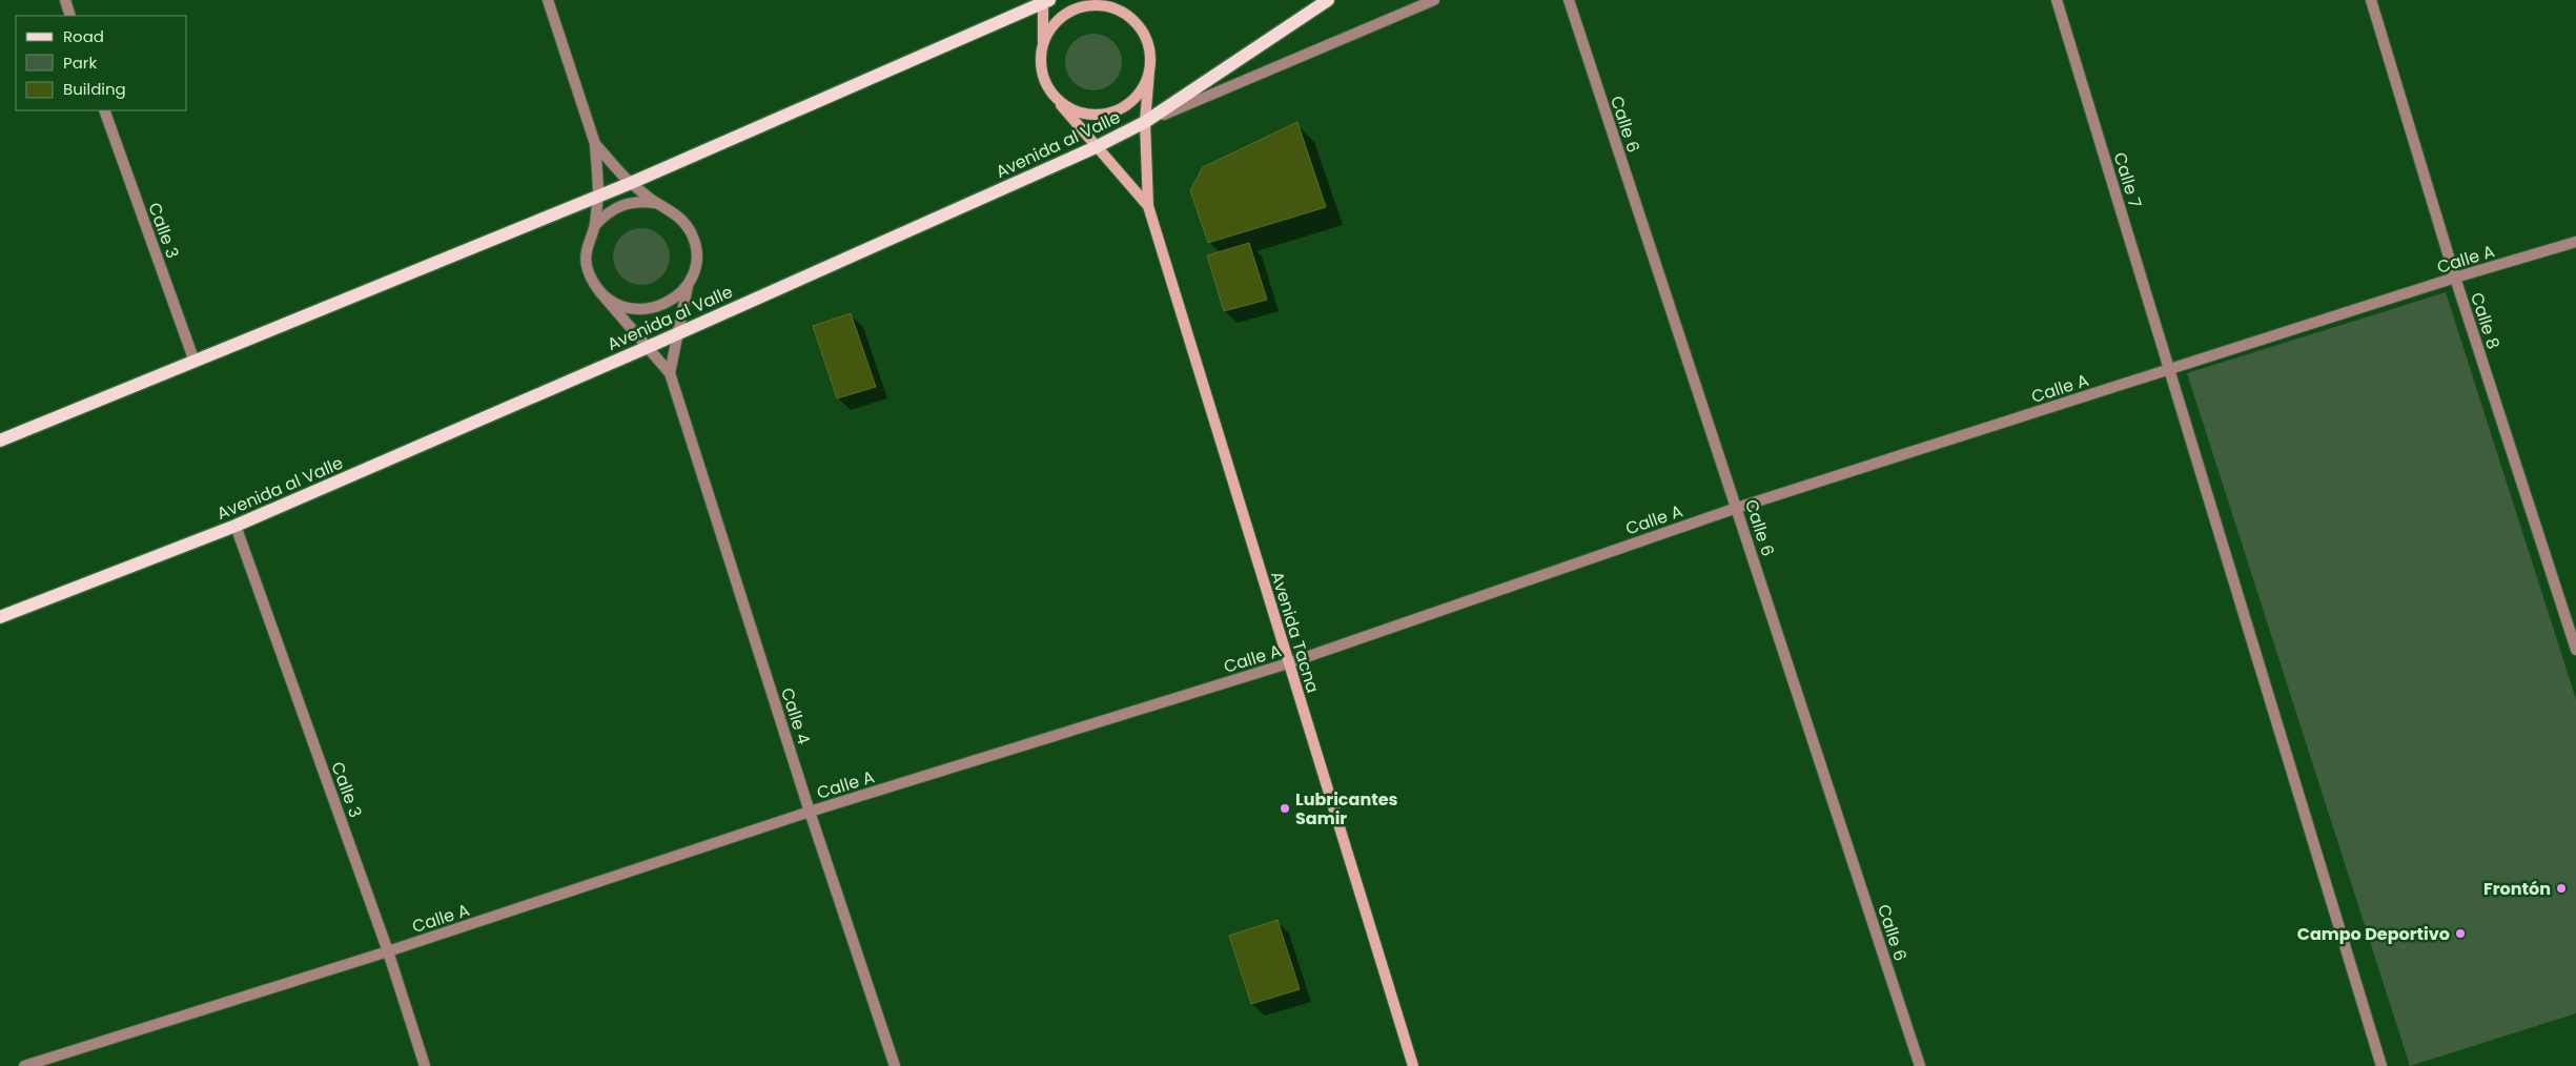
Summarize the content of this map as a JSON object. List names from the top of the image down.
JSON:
{
  "streets": {
    "main road": ["Avenida al Valle", "Avenida Tacna"],
    "street": [
      "Calle 6",
      "Calle 7",
      "Calle 3",
      "Calle A",
      "Calle 8",
      "Calle 4"
    ]
  },
  "crossings": [
    ["Calle 6", "Calle A"],
    ["Avenida al Valle", "Calle 3"],
    ["Avenida al Valle", "Avenida Tacna"],
    ["Avenida al Valle", "Calle 4"],
    ["Calle 7", "Calle A"],
    ["Calle 3", "Calle A"],
    ["Calle A", "Calle 8"],
    ["Calle A", "Avenida Tacna"],
    ["Calle A", "Calle 4"]
  ],
  "places": ["Lubricantes Samir", "Frontón", "Campo Deportivo"],
  "legend": ["Road", "Park", "Building"]
}
